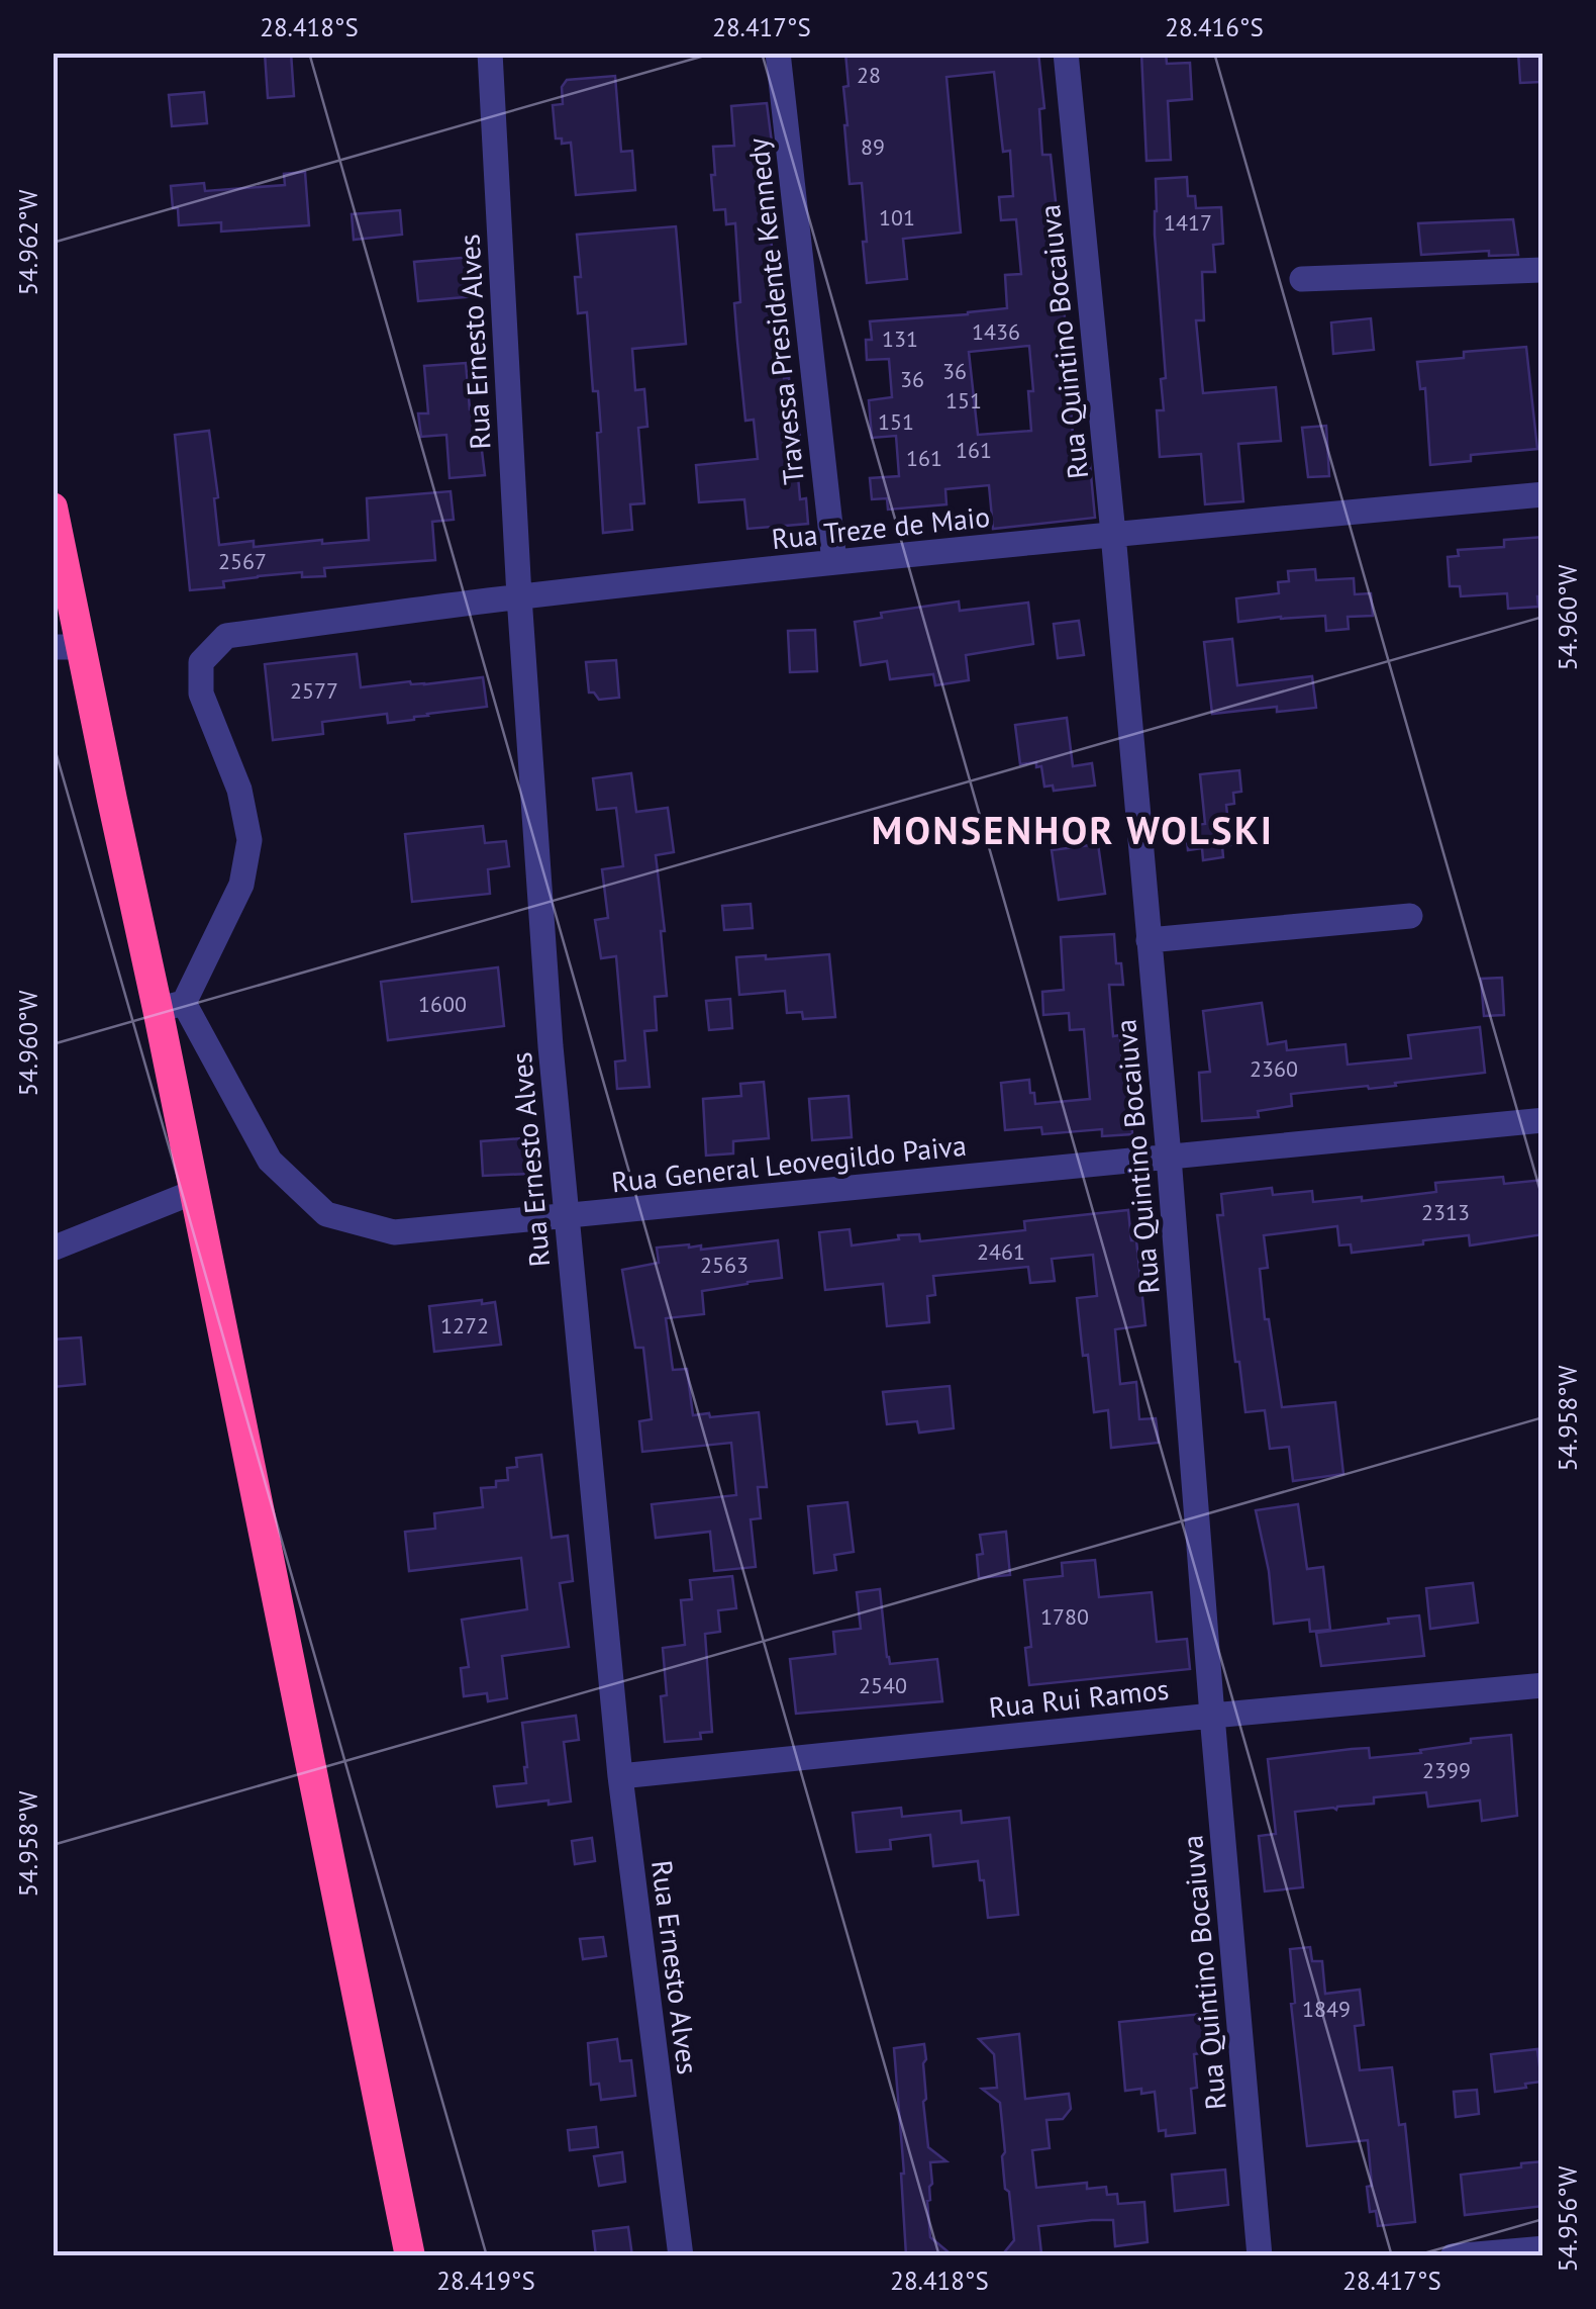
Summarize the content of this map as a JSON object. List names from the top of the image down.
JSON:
{
  "streets": {
    "street": [
      "Travessa Presidente Kennedy",
      "Rua Ernesto Alves",
      "Rua Quintino Bocaiuva",
      "Rua Treze de Maio",
      "Rua General Leovegildo Paiva",
      "Rua Rui Ramos"
    ]
  },
  "crossings": [
    ["Travessa Presidente Kennedy", "Rua Treze de Maio"],
    ["Rua Ernesto Alves", "Rua Treze de Maio"],
    ["Rua Ernesto Alves", "Rua General Leovegildo Paiva"],
    ["Rua Ernesto Alves", "Rua Rui Ramos"],
    ["Rua Quintino Bocaiuva", "Rua Treze de Maio"],
    ["Rua Quintino Bocaiuva", "Rua General Leovegildo Paiva"],
    ["Rua Quintino Bocaiuva", "Rua Rui Ramos"],
    ["Rua Treze de Maio", "Rua General Leovegildo Paiva"]
  ],
  "districts": ["MONSENHOR WOLSKI"],
  "house_numbers": [
    "28",
    "89",
    "101",
    "1417",
    "1436",
    "131",
    "36",
    "36",
    "151",
    "151",
    "161",
    "161",
    "2567",
    "2577",
    "1600",
    "2360",
    "2313",
    "2461",
    "2563",
    "1272",
    "1780",
    "2540",
    "2399",
    "1849"
  ],
  "coordinates": [
    "28.418°S",
    "28.417°S",
    "28.416°S",
    "54.962°W",
    "54.960°W",
    "54.958°W",
    "54.956°W",
    "28.419°S"
  ]
}
